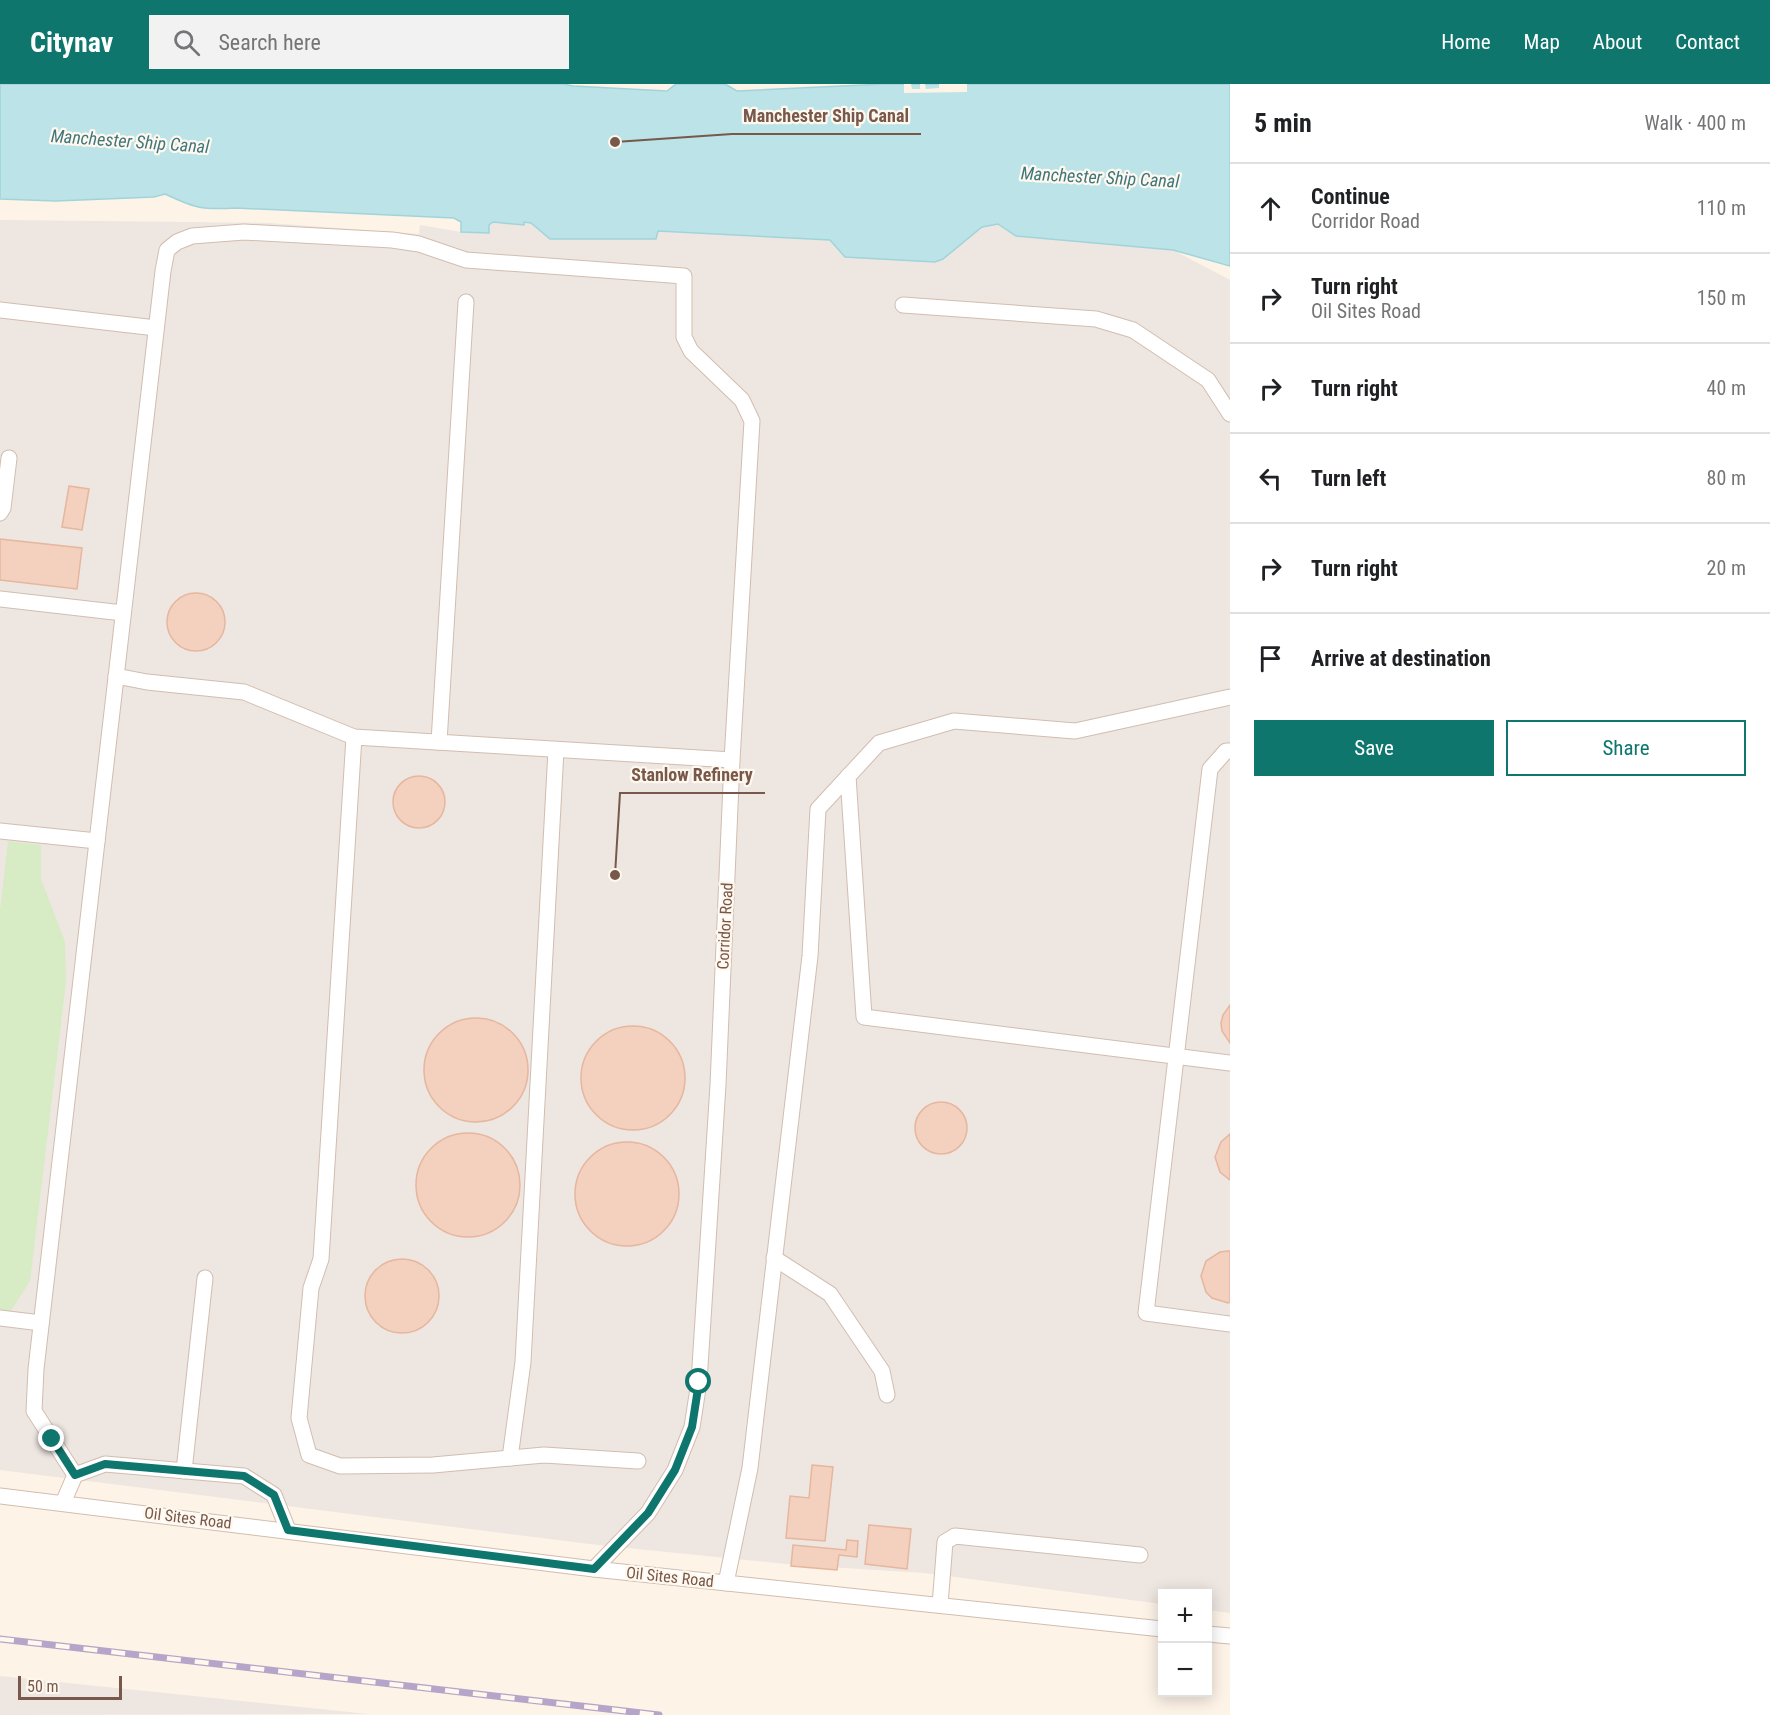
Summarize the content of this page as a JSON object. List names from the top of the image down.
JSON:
{
  "streets": {
    "street": ["Corridor Road", "Oil Sites Road"]
  },
  "crossings": [
    ["Corridor Road", "Oil Sites Road"]
  ],
  "water": ["Manchester Ship Canal"],
  "places": ["Manchester Ship Canal", "Stanlow Refinery"],
  "scale_bar": "50 m",
  "page": {
    "header": "Citynav",
    "search": "Search here",
    "nav": [
      "Home",
      "Map",
      "About",
      "Contact"
    ],
    "heading": ["5 min", "Walk · 400 m"],
    "list": [
      ["Continue", "Corridor Road", "110 m"],
      ["Turn right", "Oil Sites Road", "150 m"],
      ["Turn right", "40 m"],
      ["Turn left", "80 m"],
      ["Turn right", "20 m"],
      "Arrive at destination"
    ],
    "buttons": ["Save", "Share"],
    "map_buttons": ["+", "−"],
    "scale": "50 m"
  }
}
